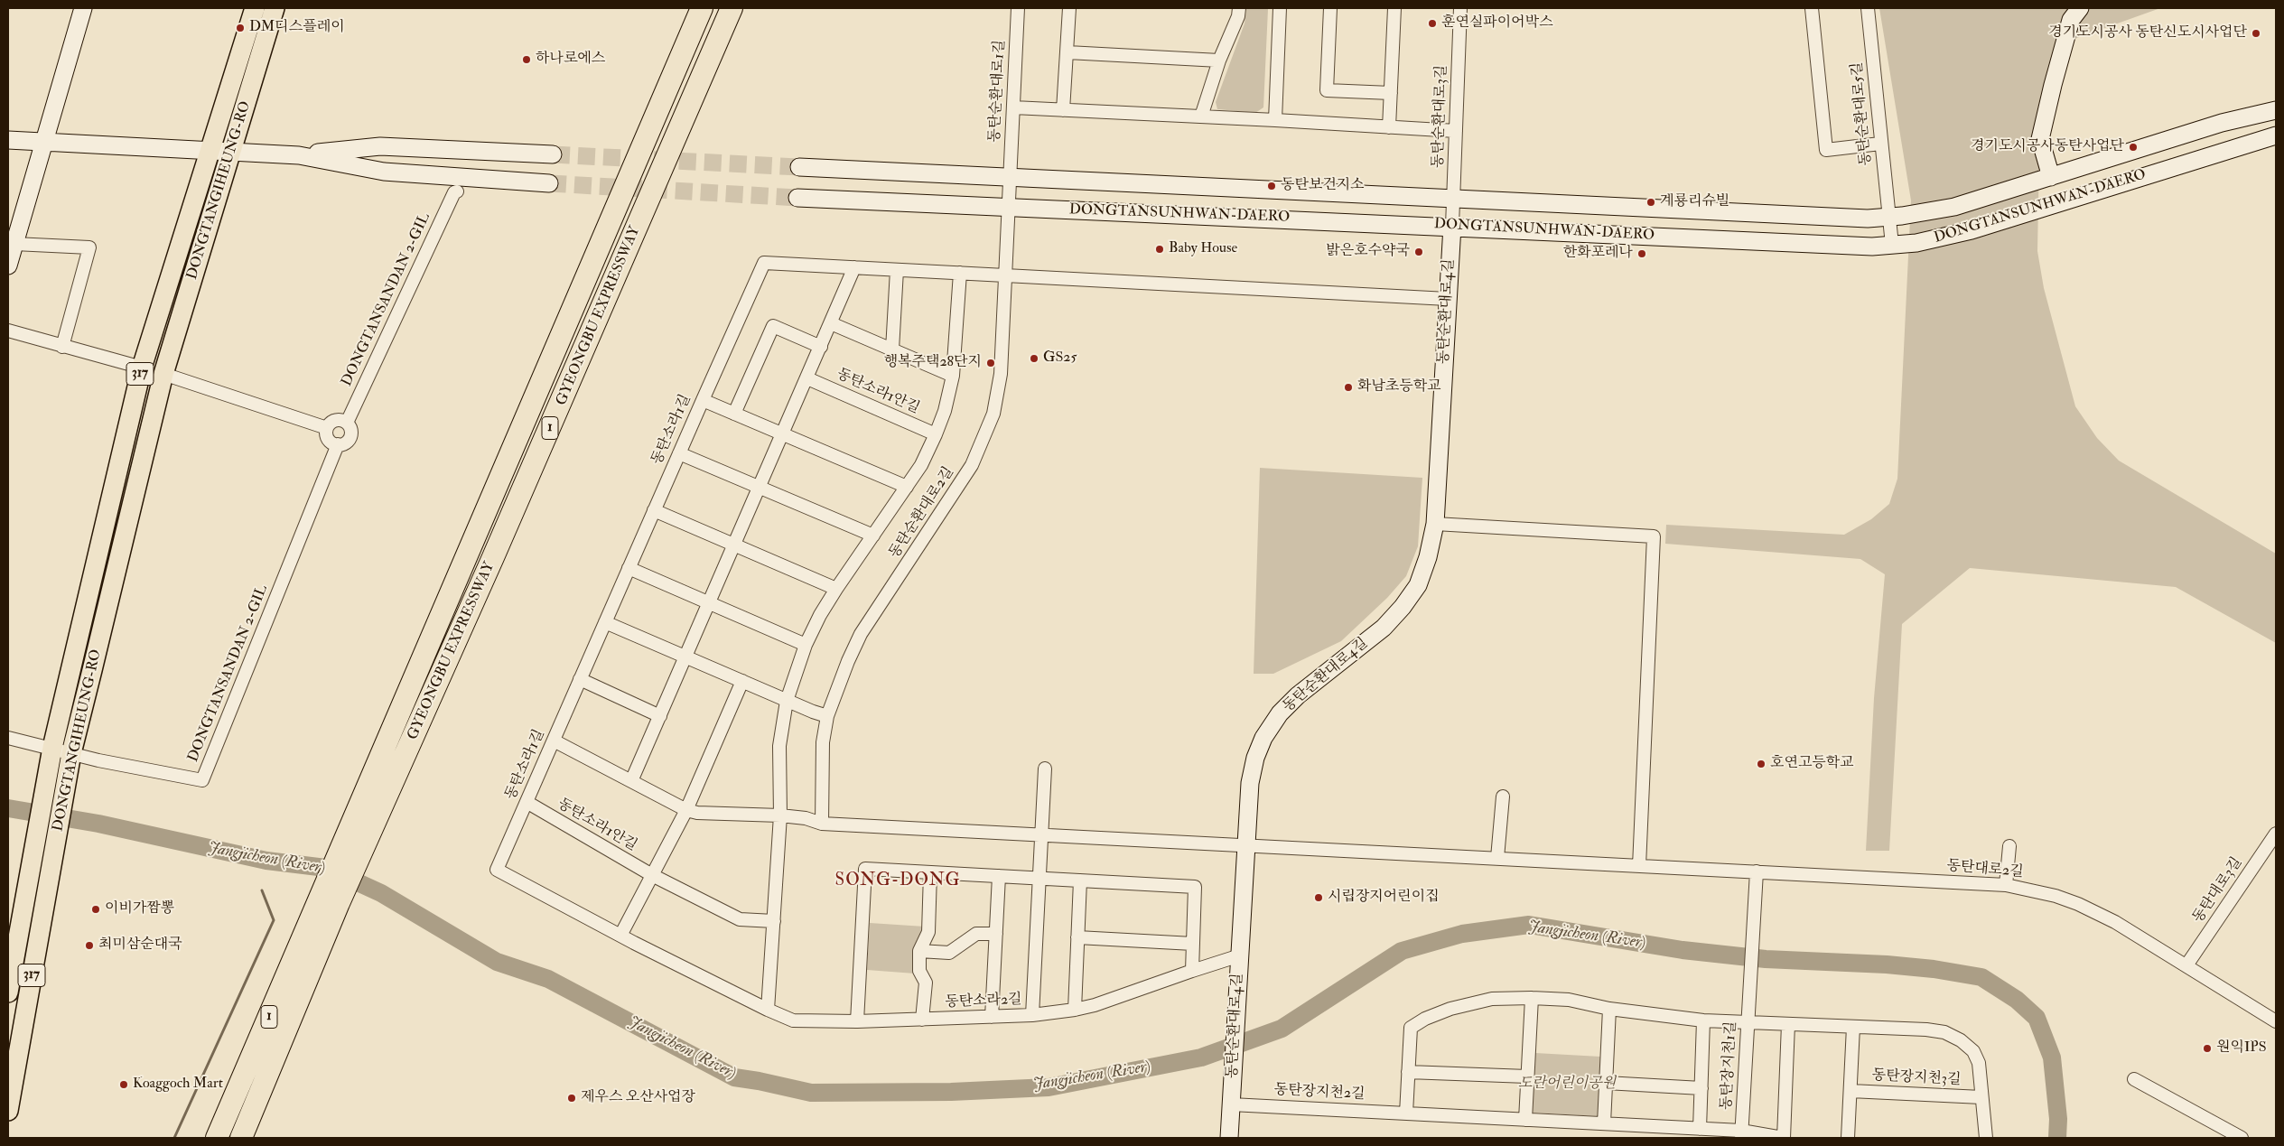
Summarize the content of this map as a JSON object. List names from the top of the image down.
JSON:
{
  "streets": {
    "highway": ["GYEONGBU EXPRESSWAY", "1"],
    "main road": [
      "DONGTANGIHEUNG-RO",
      "DONGTANSUNHWAN-DAERO",
      "동탄순환대로4길",
      "317"
    ],
    "street": [
      "동탄순환대로1길",
      "동탄순환대로5길",
      "동탄순환대로3길",
      "DONGTANSANDAN 2-GIL",
      "동탄소라1안길",
      "동탄소라1길",
      "동탄순환대로2길",
      "동탄대로2길",
      "동탄대로3길",
      "동탄소라2길",
      "동탄장지천1길",
      "동탄장지천3길",
      "동탄장지천2길"
    ]
  },
  "crossings": [
    ["동탄순환대로1길", "DONGTANSUNHWAN-DAERO"],
    ["동탄순환대로1길", "동탄순환대로2길"],
    ["동탄순환대로5길", "DONGTANSUNHWAN-DAERO"],
    ["동탄순환대로3길", "DONGTANSUNHWAN-DAERO"],
    ["동탄순환대로3길", "동탄순환대로4길"],
    ["DONGTANGIHEUNG-RO", "DONGTANSANDAN 2-GIL"],
    ["DONGTANSUNHWAN-DAERO", "동탄순환대로4길"],
    ["DONGTANSUNHWAN-DAERO", "동탄순환대로2길"],
    ["동탄순환대로4길", "동탄소라1길"],
    ["동탄순환대로4길", "동탄대로2길"],
    ["동탄순환대로4길", "동탄소라2길"],
    ["동탄순환대로4길", "동탄장지천2길"],
    ["GYEONGBU EXPRESSWAY", "1"],
    ["동탄소라1안길", "동탄소라1길"],
    ["동탄소라1길", "동탄순환대로2길"],
    ["동탄소라1길", "동탄소라2길"],
    ["동탄순환대로2길", "동탄대로2길"],
    ["동탄대로2길", "동탄대로3길"],
    ["동탄대로2길", "동탄장지천1길"],
    ["동탄장지천1길", "동탄장지천3길"],
    ["동탄장지천1길", "동탄장지천2길"]
  ],
  "districts": ["SONG-DONG"],
  "water": ["Jangjicheon (River)"],
  "parks": ["도란어린이공원"],
  "places": [
    "훈연실파이어박스",
    "DM디스플레이",
    "경기도시공사 동탄신도시사업단",
    "하나로에스",
    "경기도시공사동탄사업단",
    "동탄보건지소",
    "계룡리슈빌",
    "Baby House",
    "밝은호수약국",
    "한화포레나",
    "GS25",
    "행복주택28단지",
    "화남초등학교",
    "호연고등학교",
    "시립장지어린이집",
    "이비가짬뽕",
    "최미삼순대국",
    "원익IPS",
    "Koaggoch Mart",
    "제우스 오산사업장"
  ]
}
